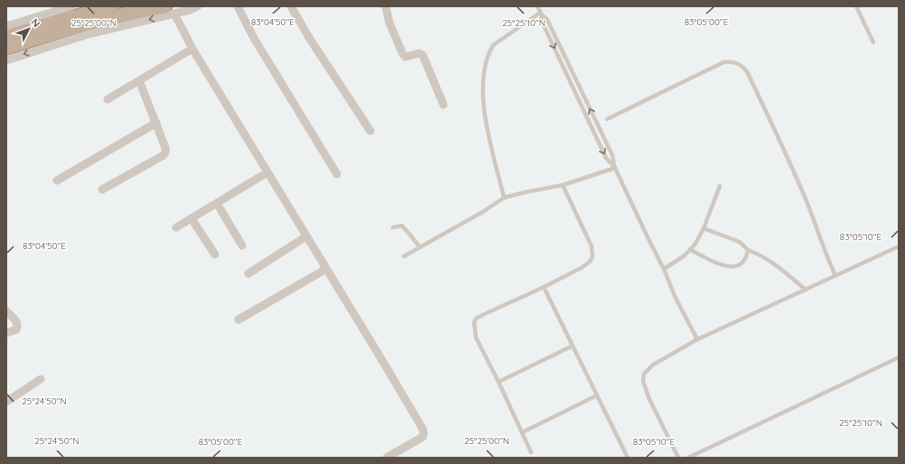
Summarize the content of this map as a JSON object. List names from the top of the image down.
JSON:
{
  "north": "top right",
  "coordinates": [
    "83°04'50\"E",
    "83°05'00\"E",
    "25°25'00\"N",
    "25°25'10\"N",
    "83°05'10\"E",
    "25°24'50\"N"
  ]
}
